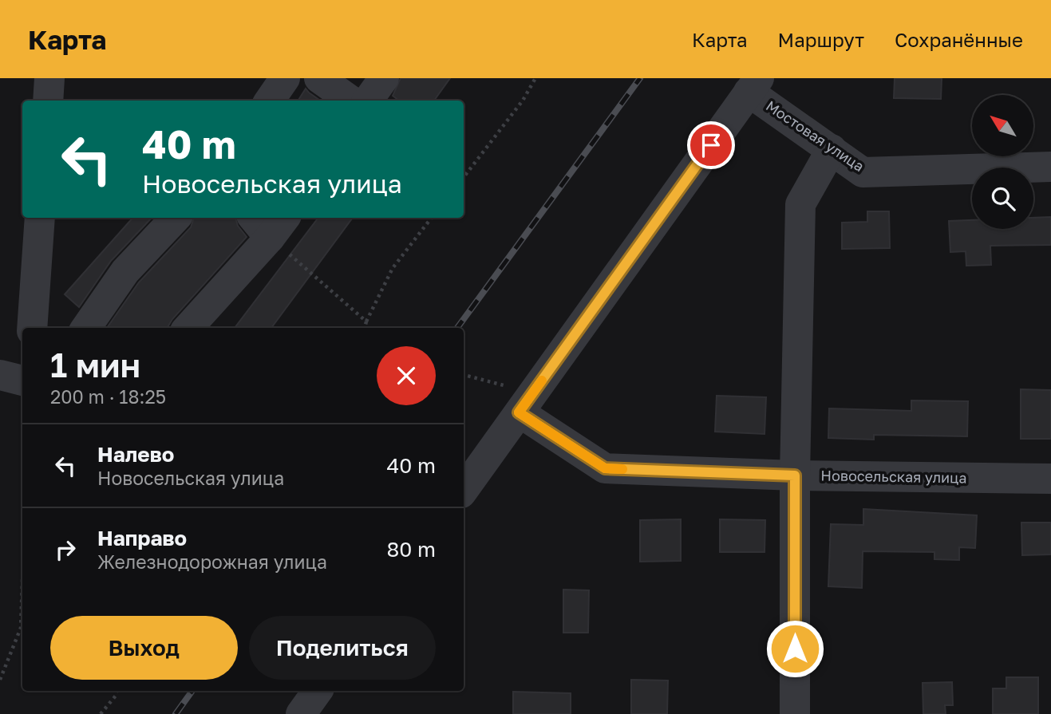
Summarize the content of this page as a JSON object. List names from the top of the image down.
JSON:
{
  "streets": {
    "street": ["Мостовая улица", "Новосельская улица"]
  },
  "north": "top left",
  "page": {
    "header": "Карта",
    "nav": ["Карта", "Маршрут", "Сохранённые"],
    "turn": ["40 m", "Новосельская улица"],
    "heading": ["1 мин", "200 m · 18:25"],
    "list": [
      {
        "name": "Налево",
        "note": "Новосельская улица",
        "value": "40 m"
      },
      {
        "name": "Направо",
        "note": "Железнодорожная улица",
        "value": "80 m"
      }
    ],
    "buttons": ["Выход", "Поделиться"]
  }
}
